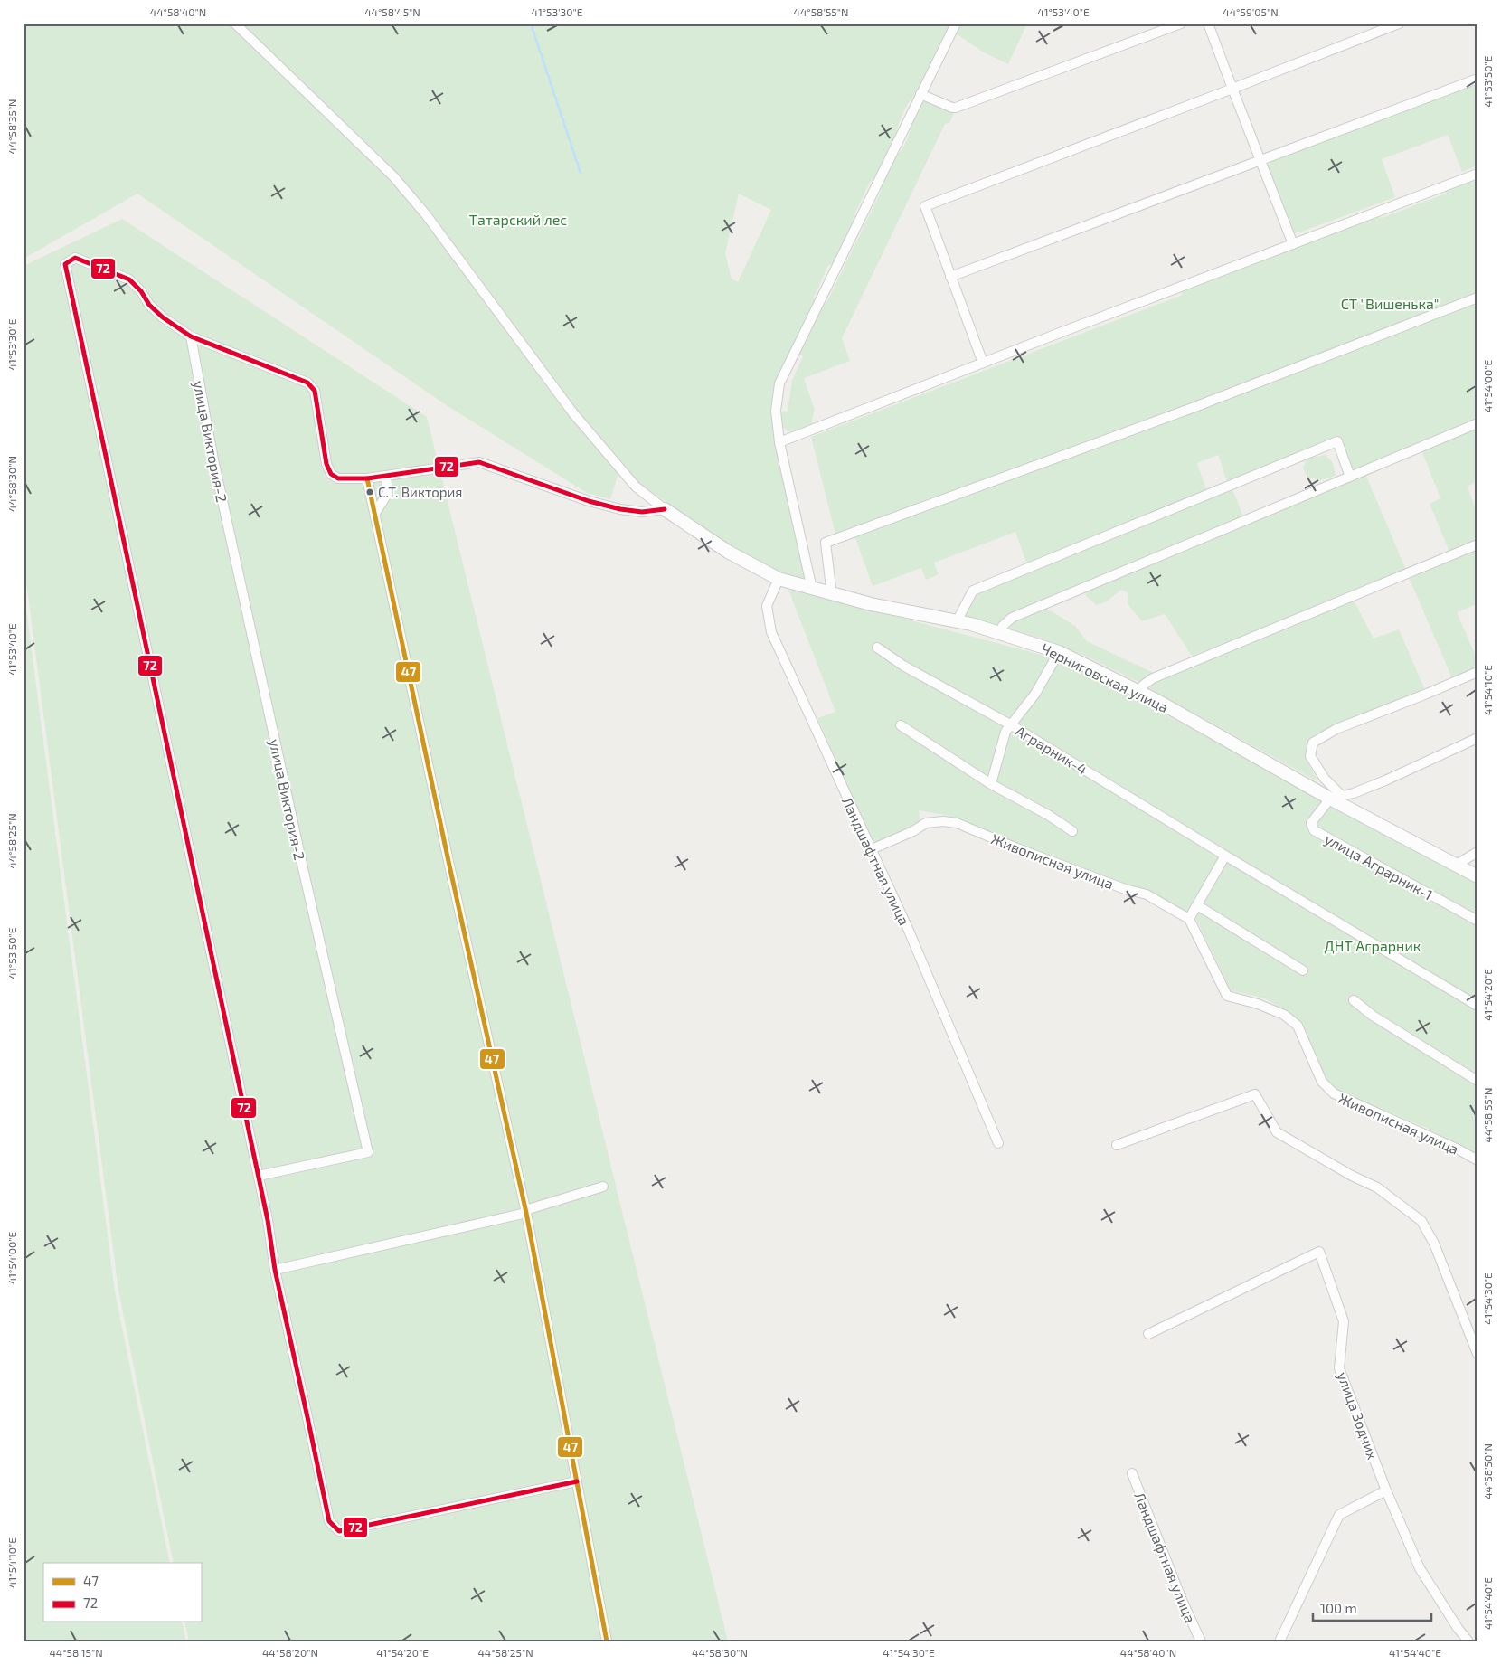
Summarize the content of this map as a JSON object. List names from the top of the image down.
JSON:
{
  "streets": {
    "street": [
      "улица Виктория-2",
      "Черниговская улица",
      "Аграрник-4",
      "Ландшафтная улица",
      "Живописная улица",
      "улица Аграрник-1",
      "улица Зодчих"
    ]
  },
  "crossings": [
    ["Черниговская улица", "Ландшафтная улица"],
    ["Черниговская улица", "улица Аграрник-1"],
    ["Ландшафтная улица", "Живописная улица"]
  ],
  "parks": ["Татарский лес", "СТ \"Вишенька\"", "ДНТ Аграрник"],
  "places": ["С.Т. Виктория"],
  "lines": ["transit line 72", "transit line 47"],
  "legend": ["47", "72"],
  "scale_bar": "100 m",
  "coordinates": [
    "44°58'40\"N",
    "44°58'45\"N",
    "41°53'30\"E",
    "44°58'55\"N",
    "41°53'40\"E",
    "44°59'05\"N",
    "41°53'50\"E",
    "44°58'35\"N",
    "41°54'00\"E",
    "44°58'30\"N",
    "41°54'10\"E",
    "44°58'25\"N",
    "41°54'20\"E",
    "41°54'30\"E",
    "44°58'50\"N",
    "41°54'40\"E",
    "44°58'15\"N",
    "44°58'20\"N"
  ]
}
